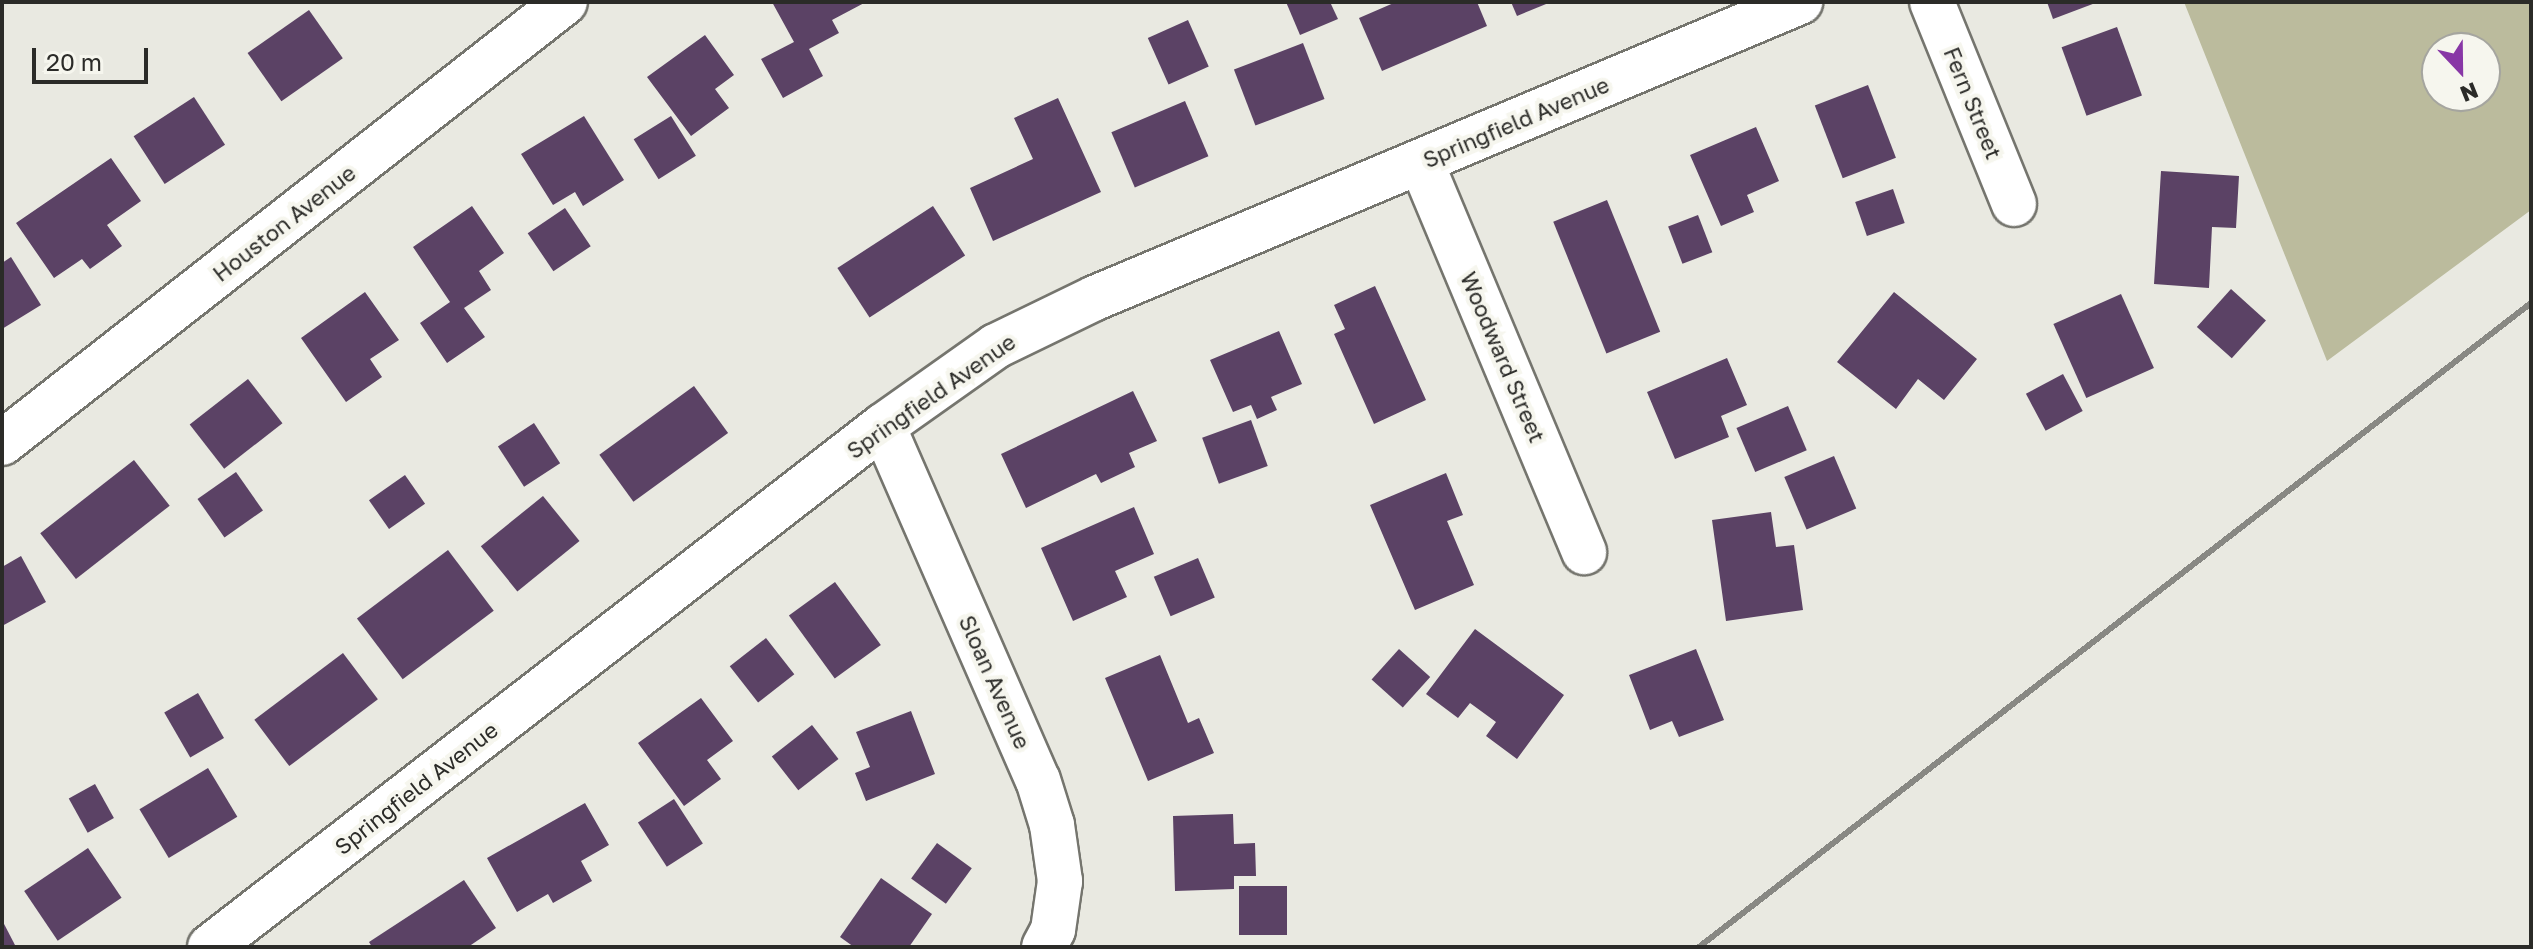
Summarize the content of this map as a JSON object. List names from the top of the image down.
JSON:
{
  "streets": {
    "street": [
      "Fern Street",
      "Springfield Avenue",
      "Houston Avenue",
      "Woodward Street",
      "Sloan Avenue"
    ]
  },
  "crossings": [
    ["Springfield Avenue", "Woodward Street"],
    ["Springfield Avenue", "Sloan Avenue"]
  ],
  "scale_bar": "20 m",
  "north": "bottom"
}
